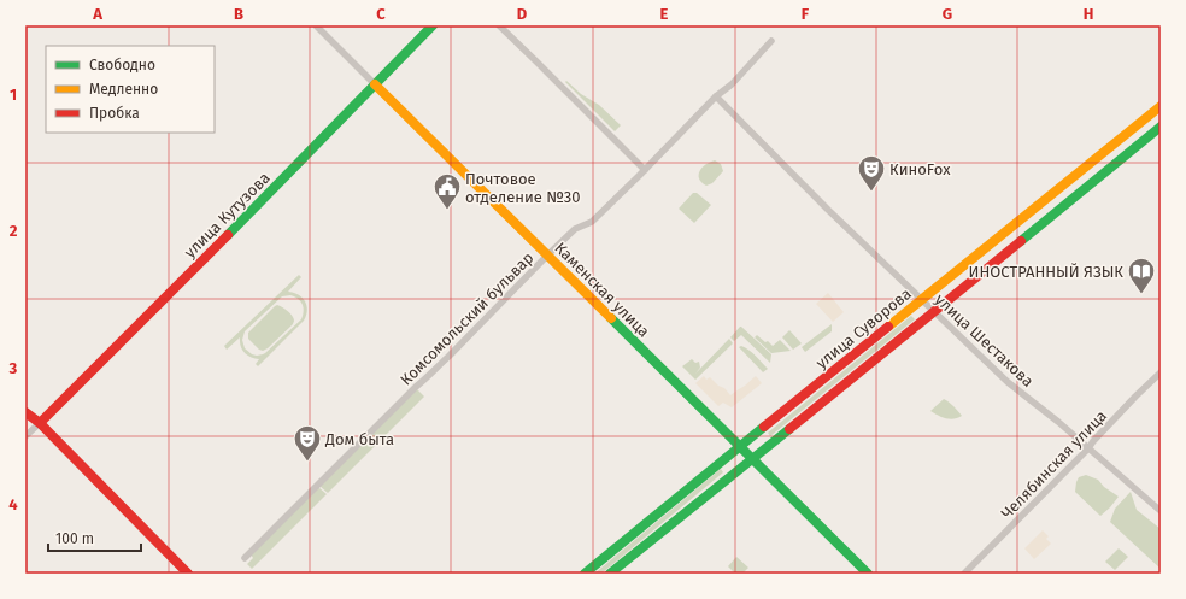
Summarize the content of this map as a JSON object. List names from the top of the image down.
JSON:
{
  "streets": {
    "street": [
      "улица Кутузова",
      "Каменская улица",
      "Комсомольский бульвар",
      "улица Суворова",
      "улица Шестакова",
      "Челябинская улица"
    ]
  },
  "crossings": [
    ["улица Кутузова", "Каменская улица"],
    ["Каменская улица", "Комсомольский бульвар"],
    ["Каменская улица", "улица Суворова"],
    ["Комсомольский бульвар", "улица Шестакова"],
    ["улица Суворова", "улица Шестакова"],
    ["улица Шестакова", "Челябинская улица"]
  ],
  "places": {
    "theatre": ["КиноFox", "Дом быта"],
    "public building": ["Почтовое отделение №30"],
    "library": ["ИНОСТРАННЫЙ ЯЗЫК"]
  },
  "legend": ["Свободно", "Медленно", "Пробка"],
  "scale_bar": "100 m",
  "grid": {
    "columns": [
      "A",
      "B",
      "C",
      "D",
      "E",
      "F",
      "G",
      "H"
    ],
    "rows": [
      "1",
      "2",
      "3",
      "4"
    ]
  }
}
